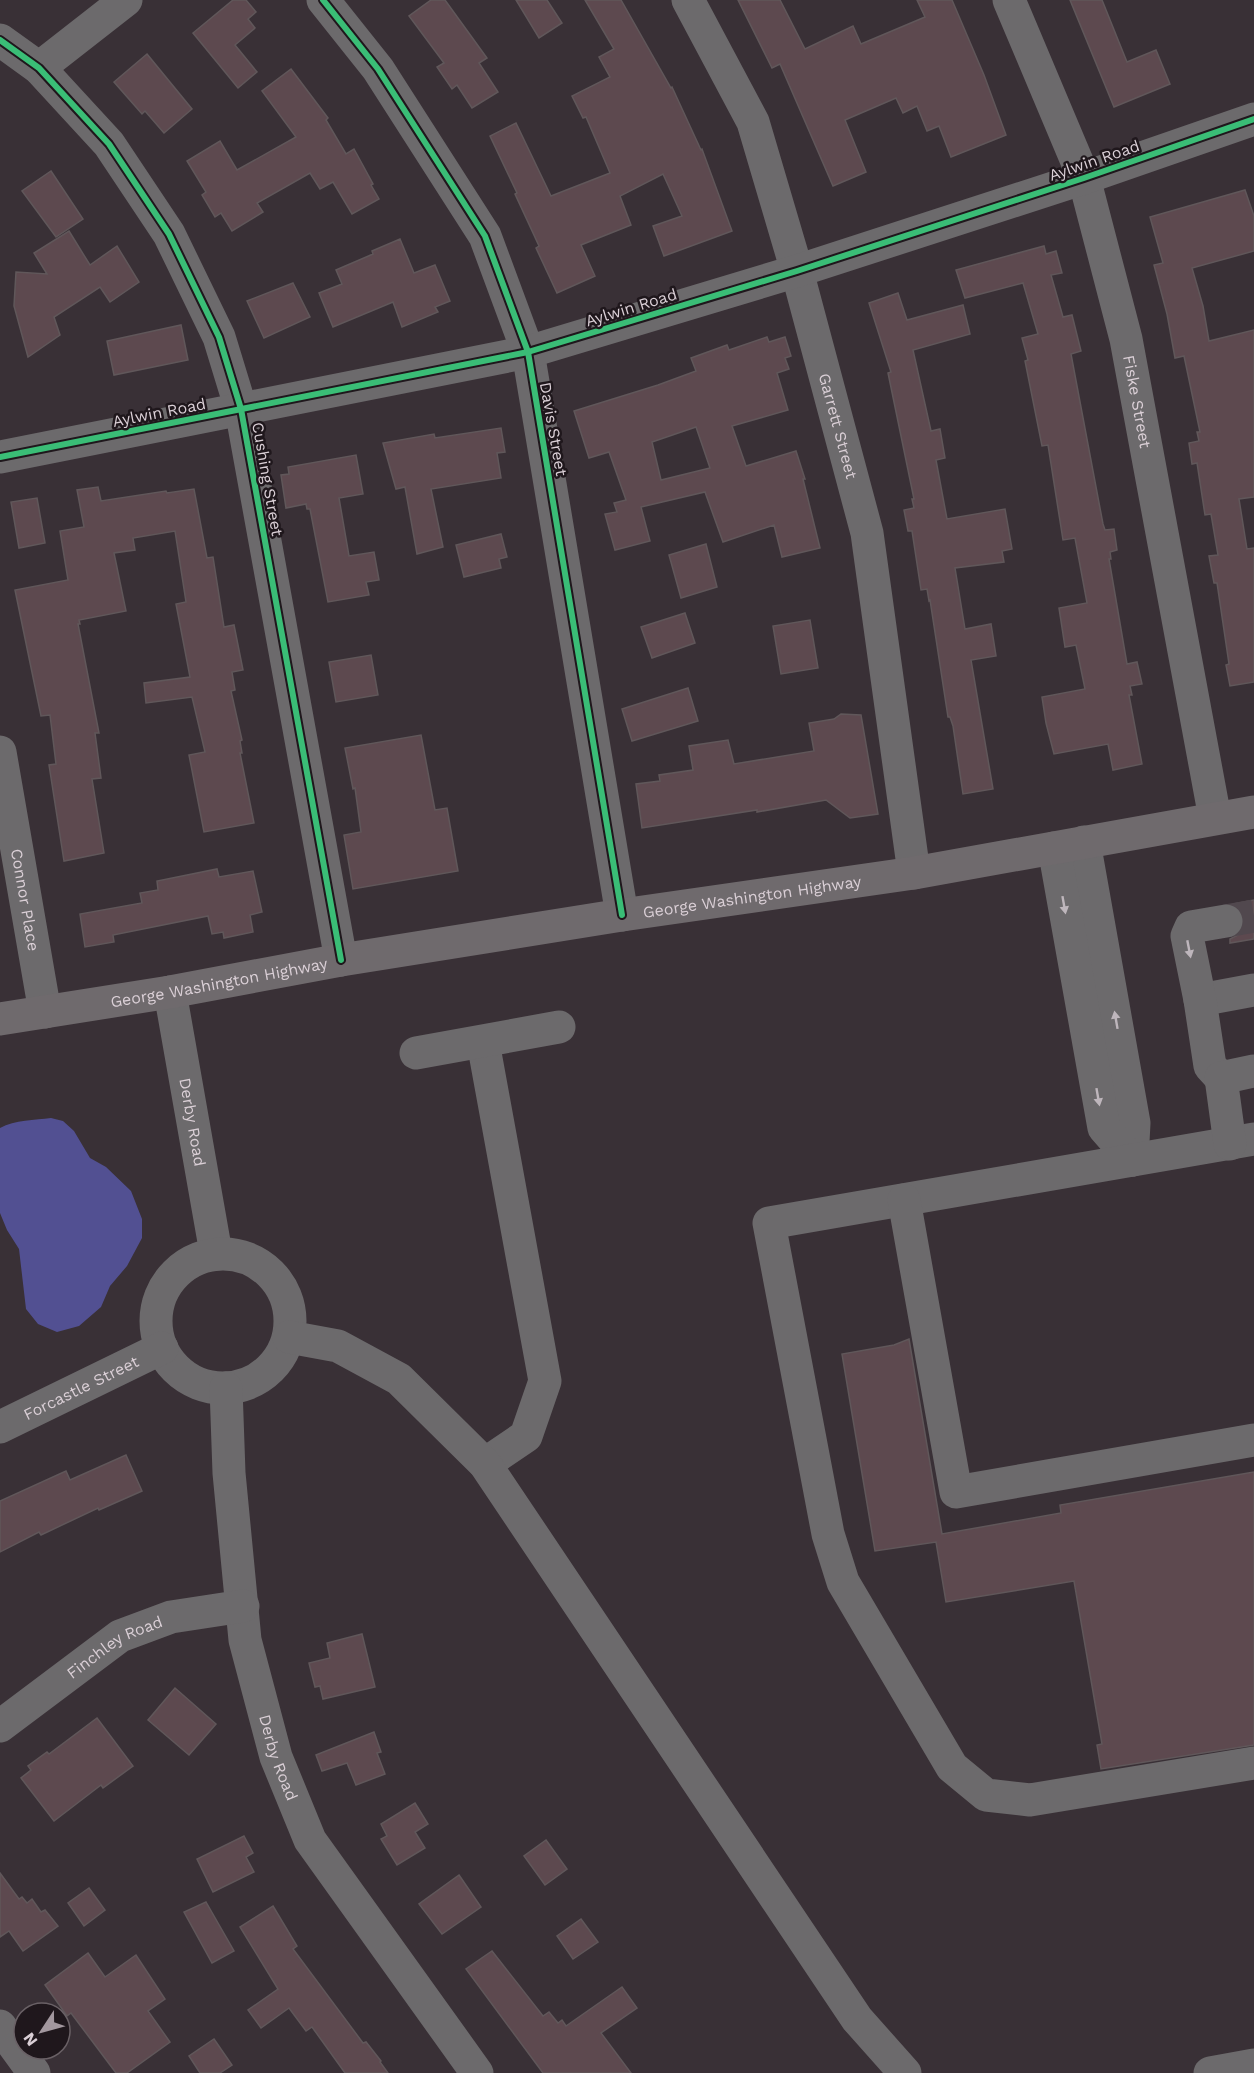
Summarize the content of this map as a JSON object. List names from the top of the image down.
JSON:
{
  "streets": {
    "main road": ["George Washington Highway"],
    "street": [
      "Aylwin Road",
      "Fiske Street",
      "Garrett Street",
      "Davis Street",
      "Cushing Street",
      "Connor Place",
      "Derby Road",
      "Forcastle Street",
      "Finchley Road"
    ]
  },
  "crossings": [
    ["Aylwin Road", "Fiske Street"],
    ["Aylwin Road", "Garrett Street"],
    ["Aylwin Road", "Davis Street"],
    ["Aylwin Road", "Cushing Street"],
    ["Fiske Street", "George Washington Highway"],
    ["Garrett Street", "George Washington Highway"],
    ["Davis Street", "George Washington Highway"],
    ["Cushing Street", "George Washington Highway"],
    ["George Washington Highway", "Connor Place"],
    ["George Washington Highway", "Derby Road"],
    ["Derby Road", "Forcastle Street"],
    ["Derby Road", "Finchley Road"]
  ],
  "north": "bottom left"
}
